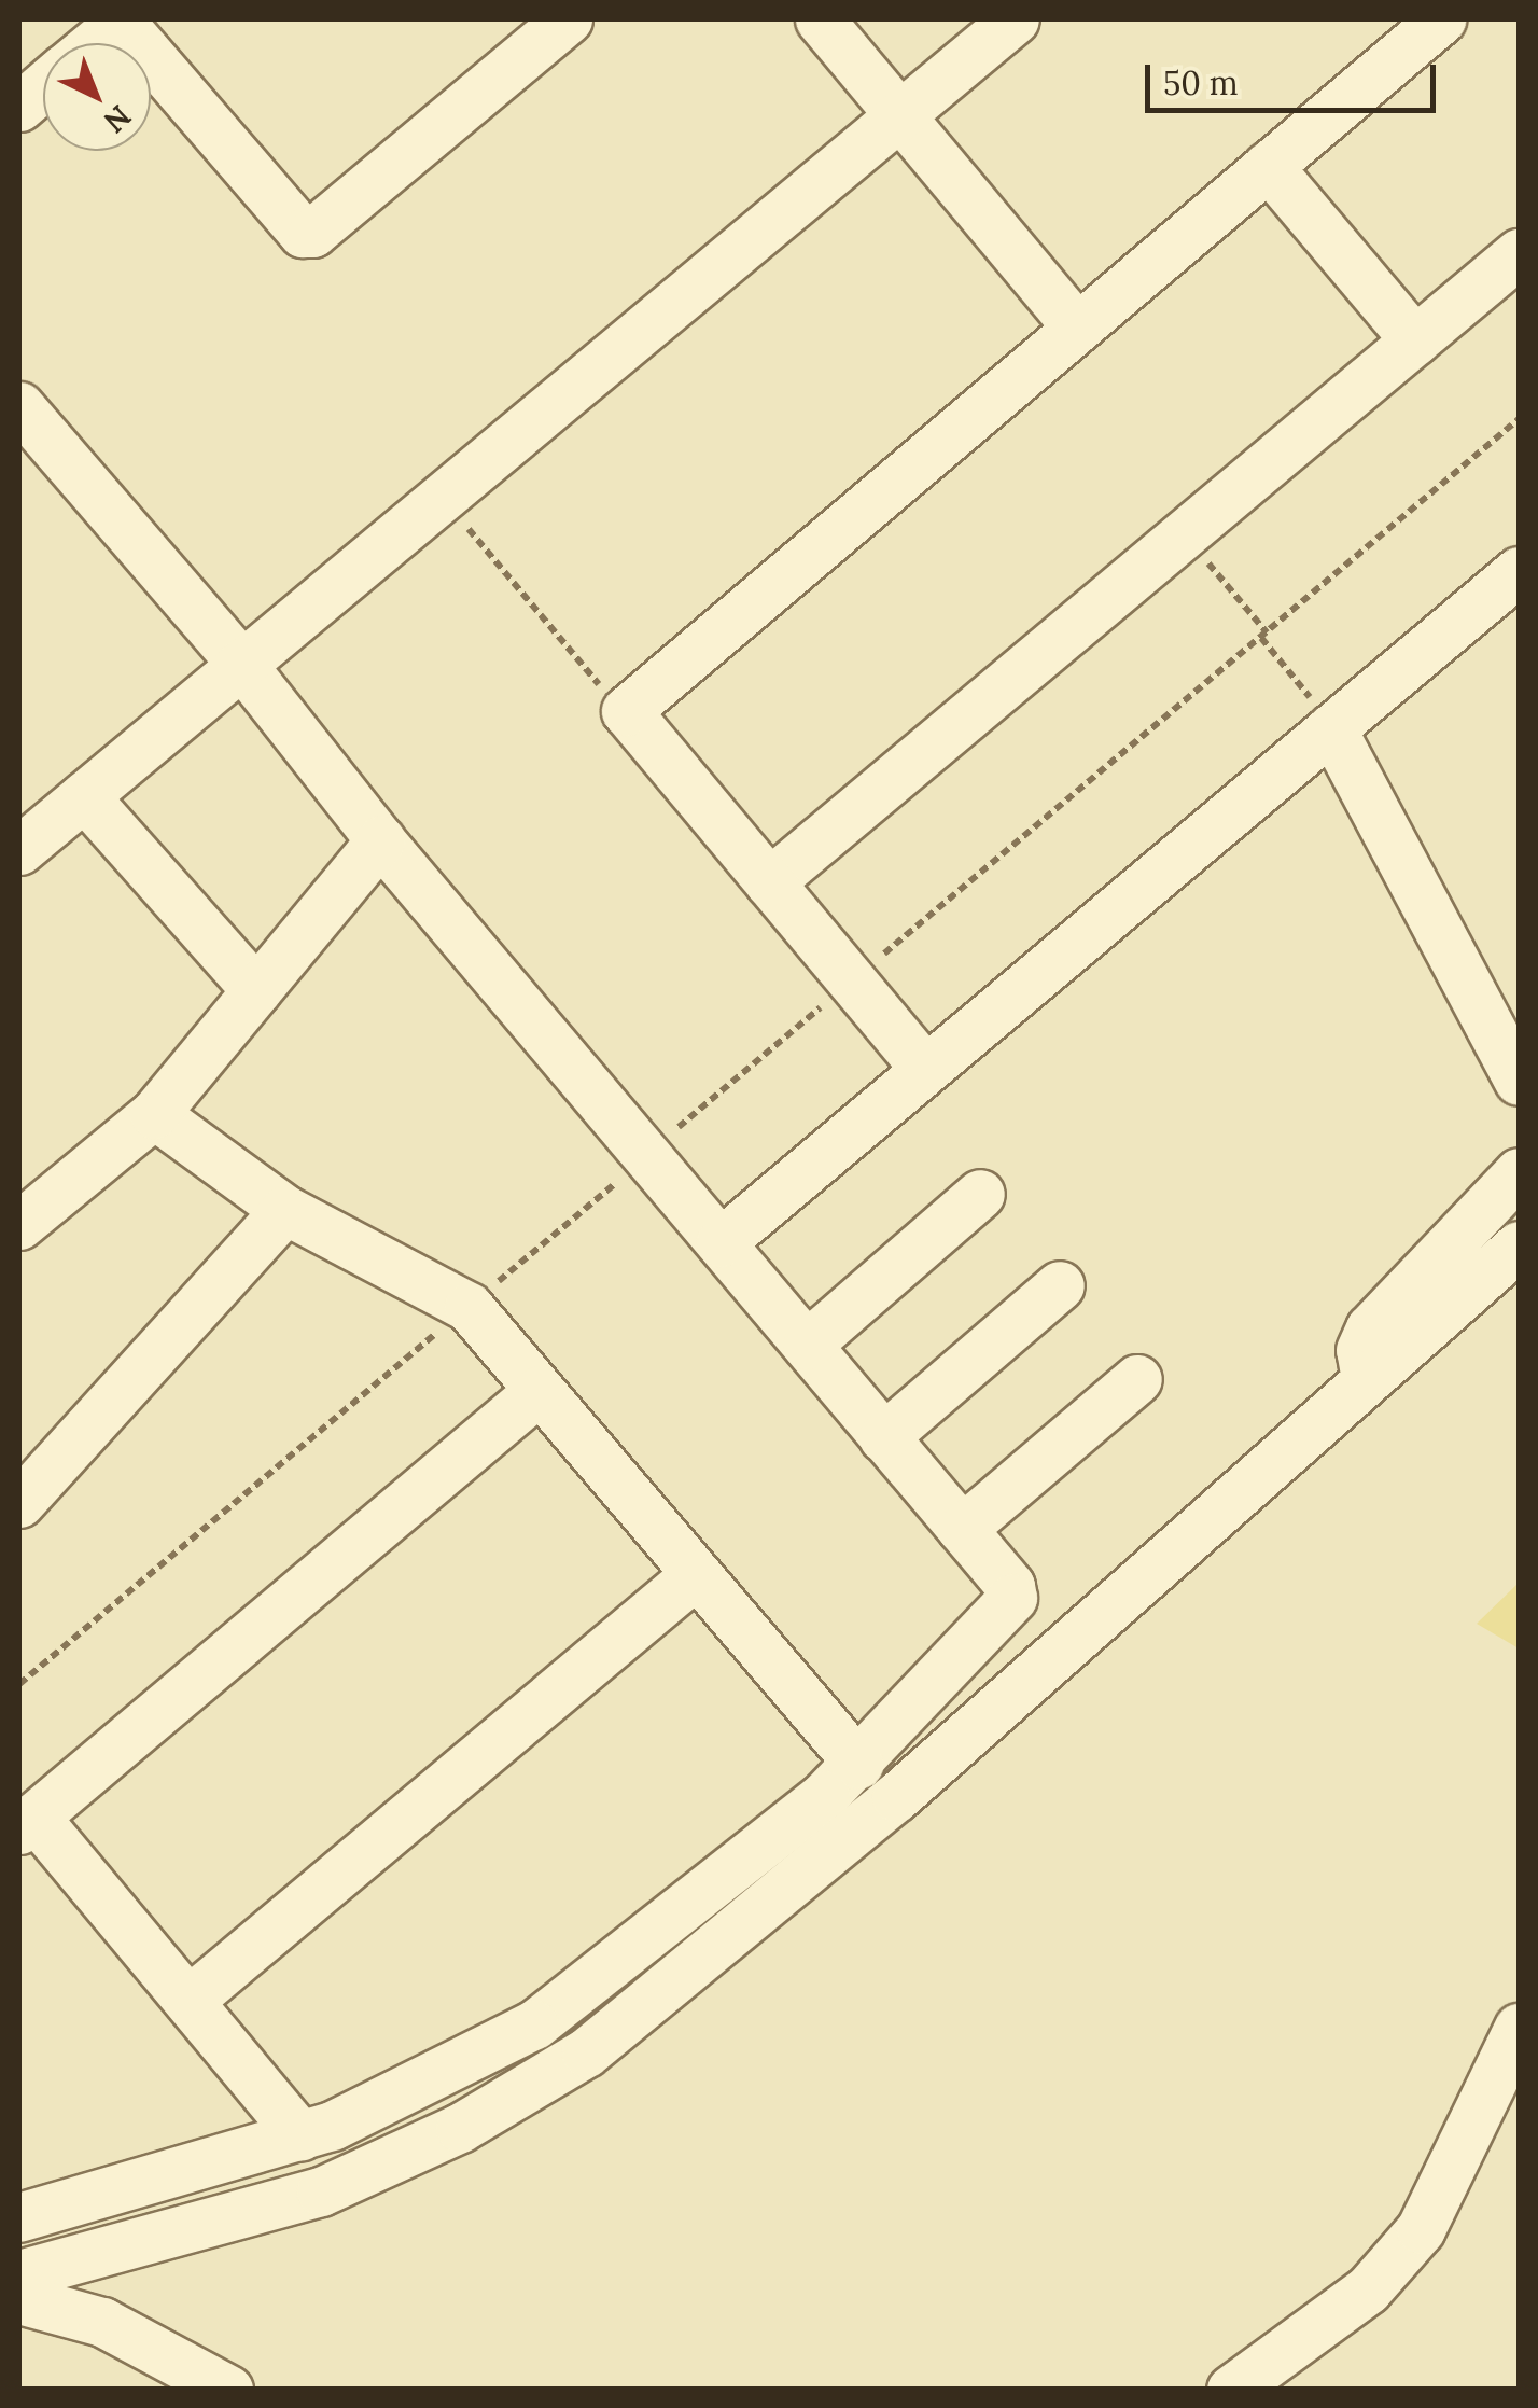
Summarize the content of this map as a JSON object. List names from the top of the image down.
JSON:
{
  "scale_bar": "50 m",
  "north": "bottom right"
}
